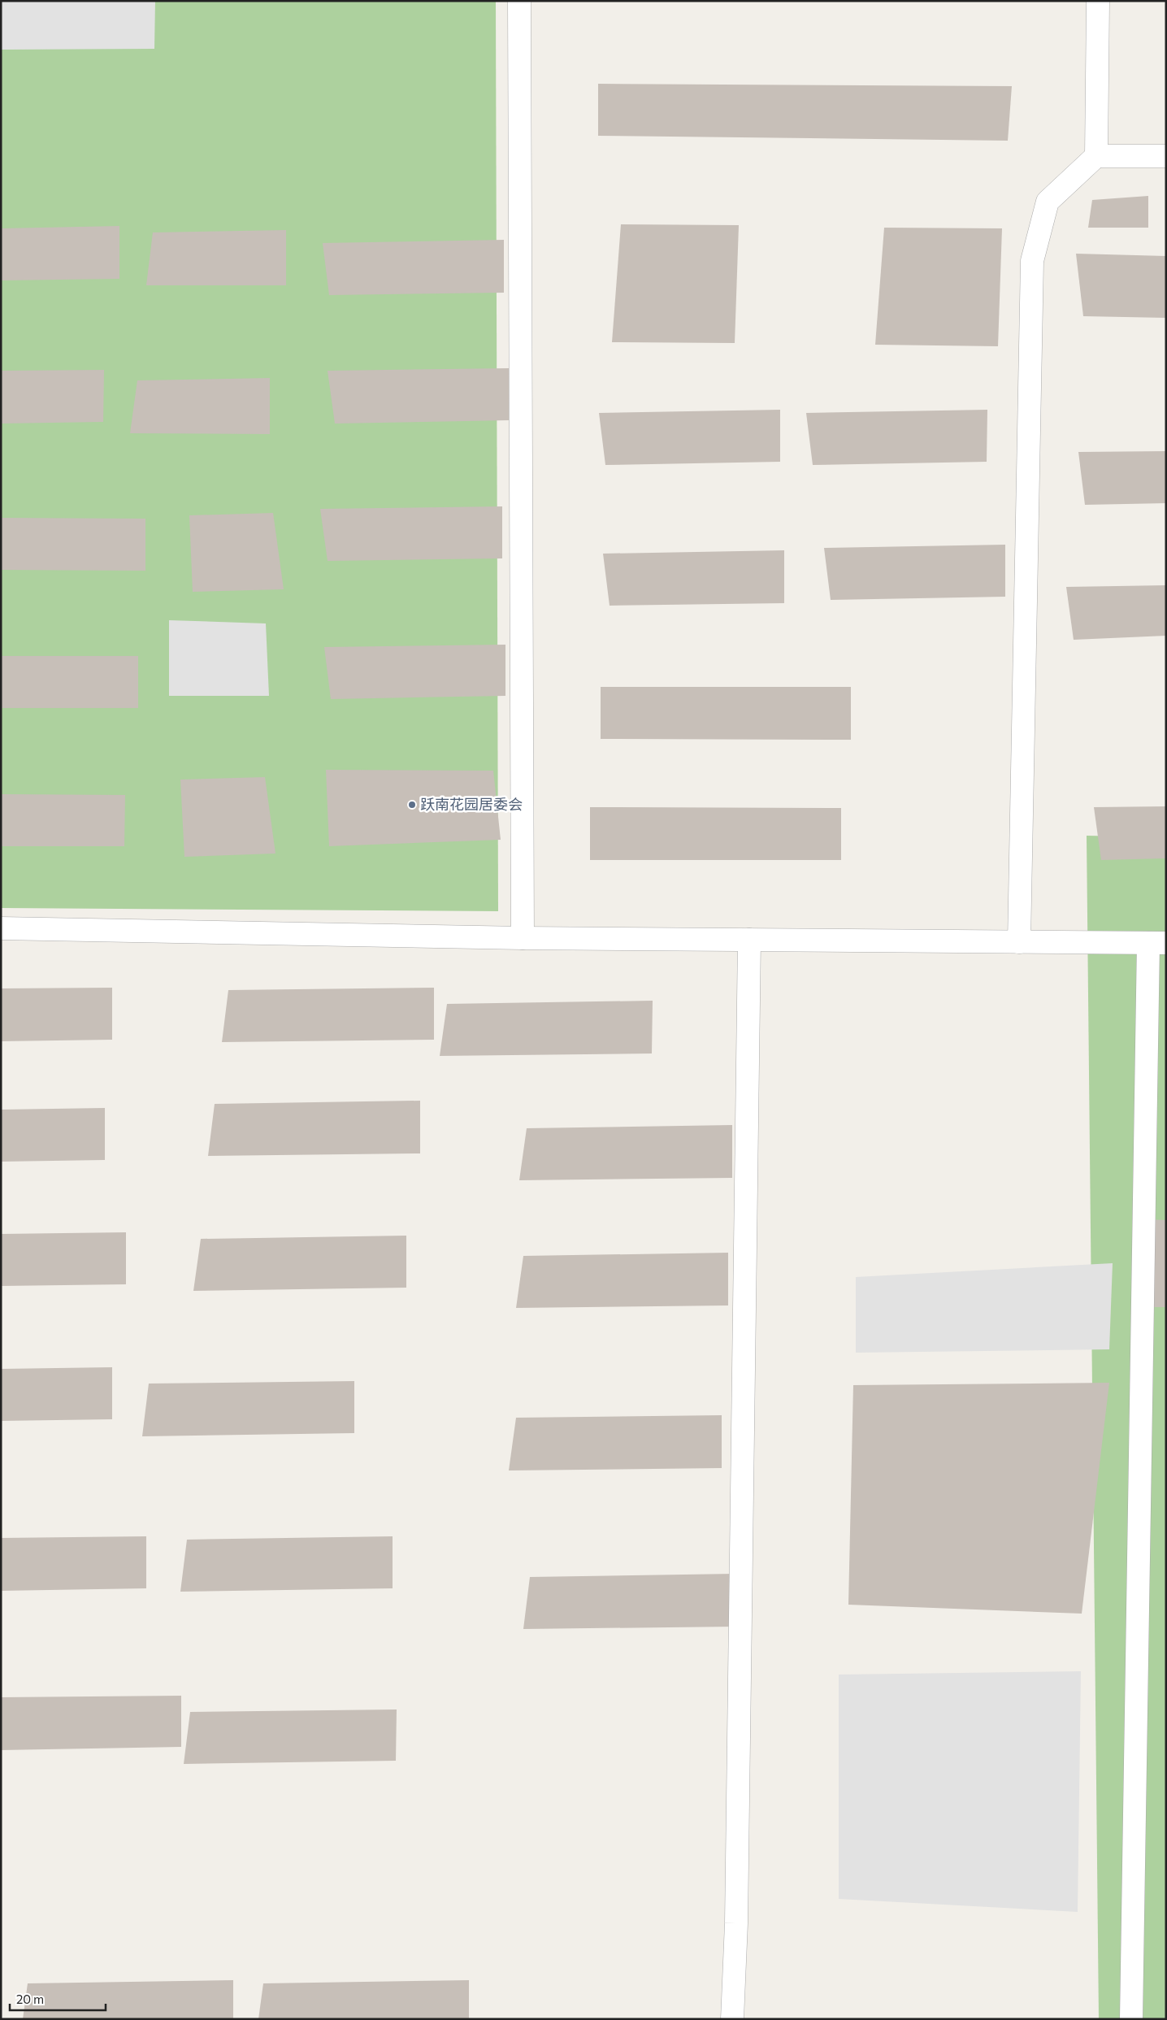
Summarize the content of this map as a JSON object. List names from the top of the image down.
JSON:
{
  "places": ["跃南花园居委会"],
  "scale_bar": "20 m"
}
